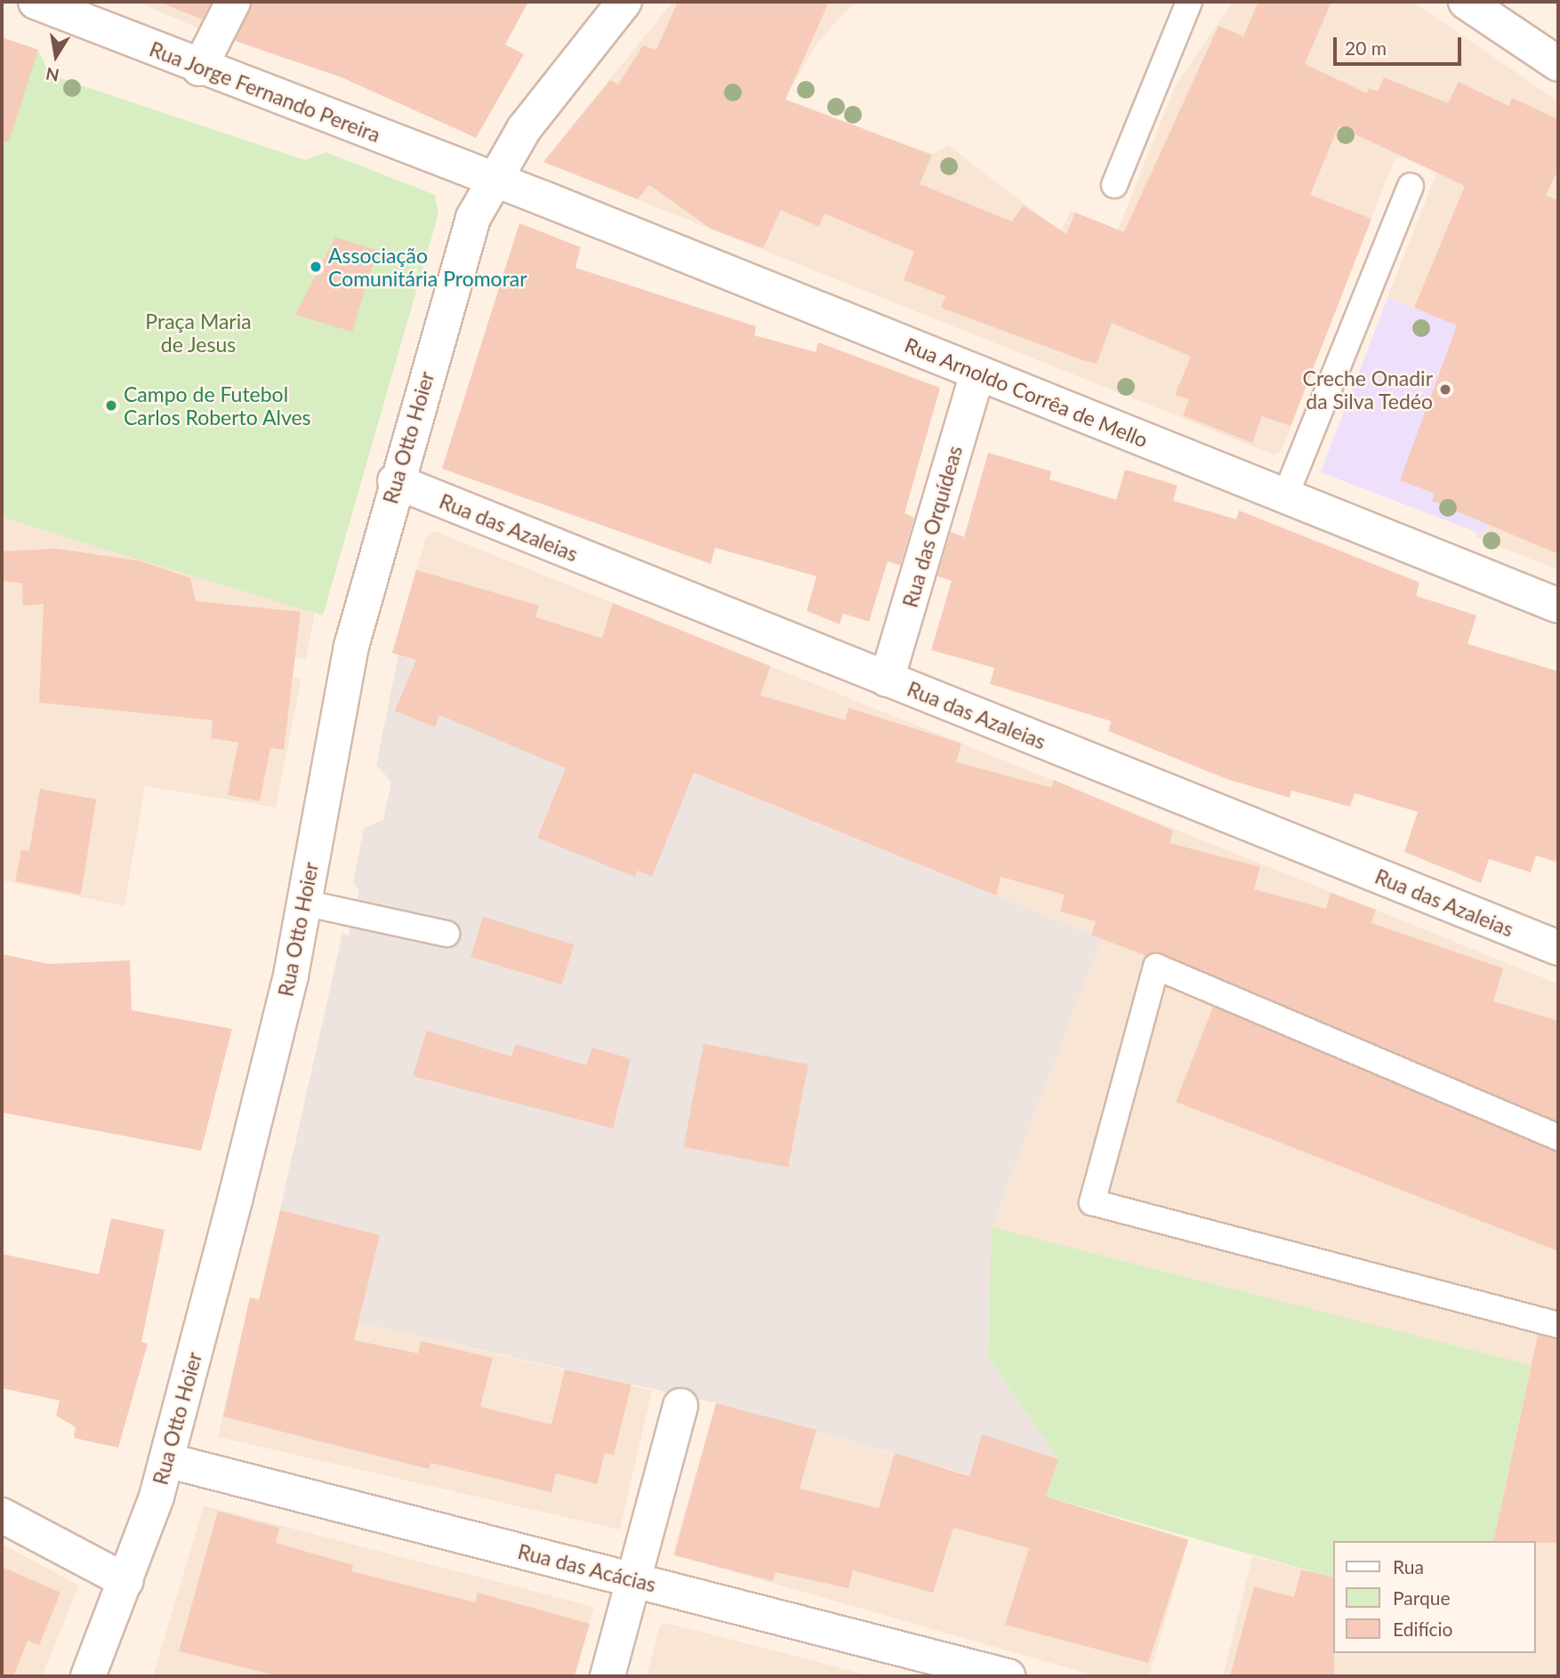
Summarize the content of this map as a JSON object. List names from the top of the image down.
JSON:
{
  "streets": {
    "street": [
      "Rua Jorge Fernando Pereira",
      "Rua Arnoldo Corrêa de Mello",
      "Rua Otto Hoier",
      "Rua das Orquídeas",
      "Rua das Azaleias",
      "Rua das Acácias"
    ]
  },
  "crossings": [
    ["Rua Jorge Fernando Pereira", "Rua Arnoldo Corrêa de Mello"],
    ["Rua Jorge Fernando Pereira", "Rua Otto Hoier"],
    ["Rua Arnoldo Corrêa de Mello", "Rua Otto Hoier"],
    ["Rua Arnoldo Corrêa de Mello", "Rua das Orquídeas"],
    ["Rua Otto Hoier", "Rua das Azaleias"],
    ["Rua Otto Hoier", "Rua das Acácias"],
    ["Rua das Orquídeas", "Rua das Azaleias"]
  ],
  "parks": ["Praça Maria de Jesus"],
  "places": ["Associação Comunitária Promorar", "Creche Onadir da Silva Tedéo", "Campo de Futebol Carlos Roberto Alves"],
  "legend": ["Rua", "Parque", "Edifício"],
  "scale_bar": "20 m",
  "north": "bottom"
}
